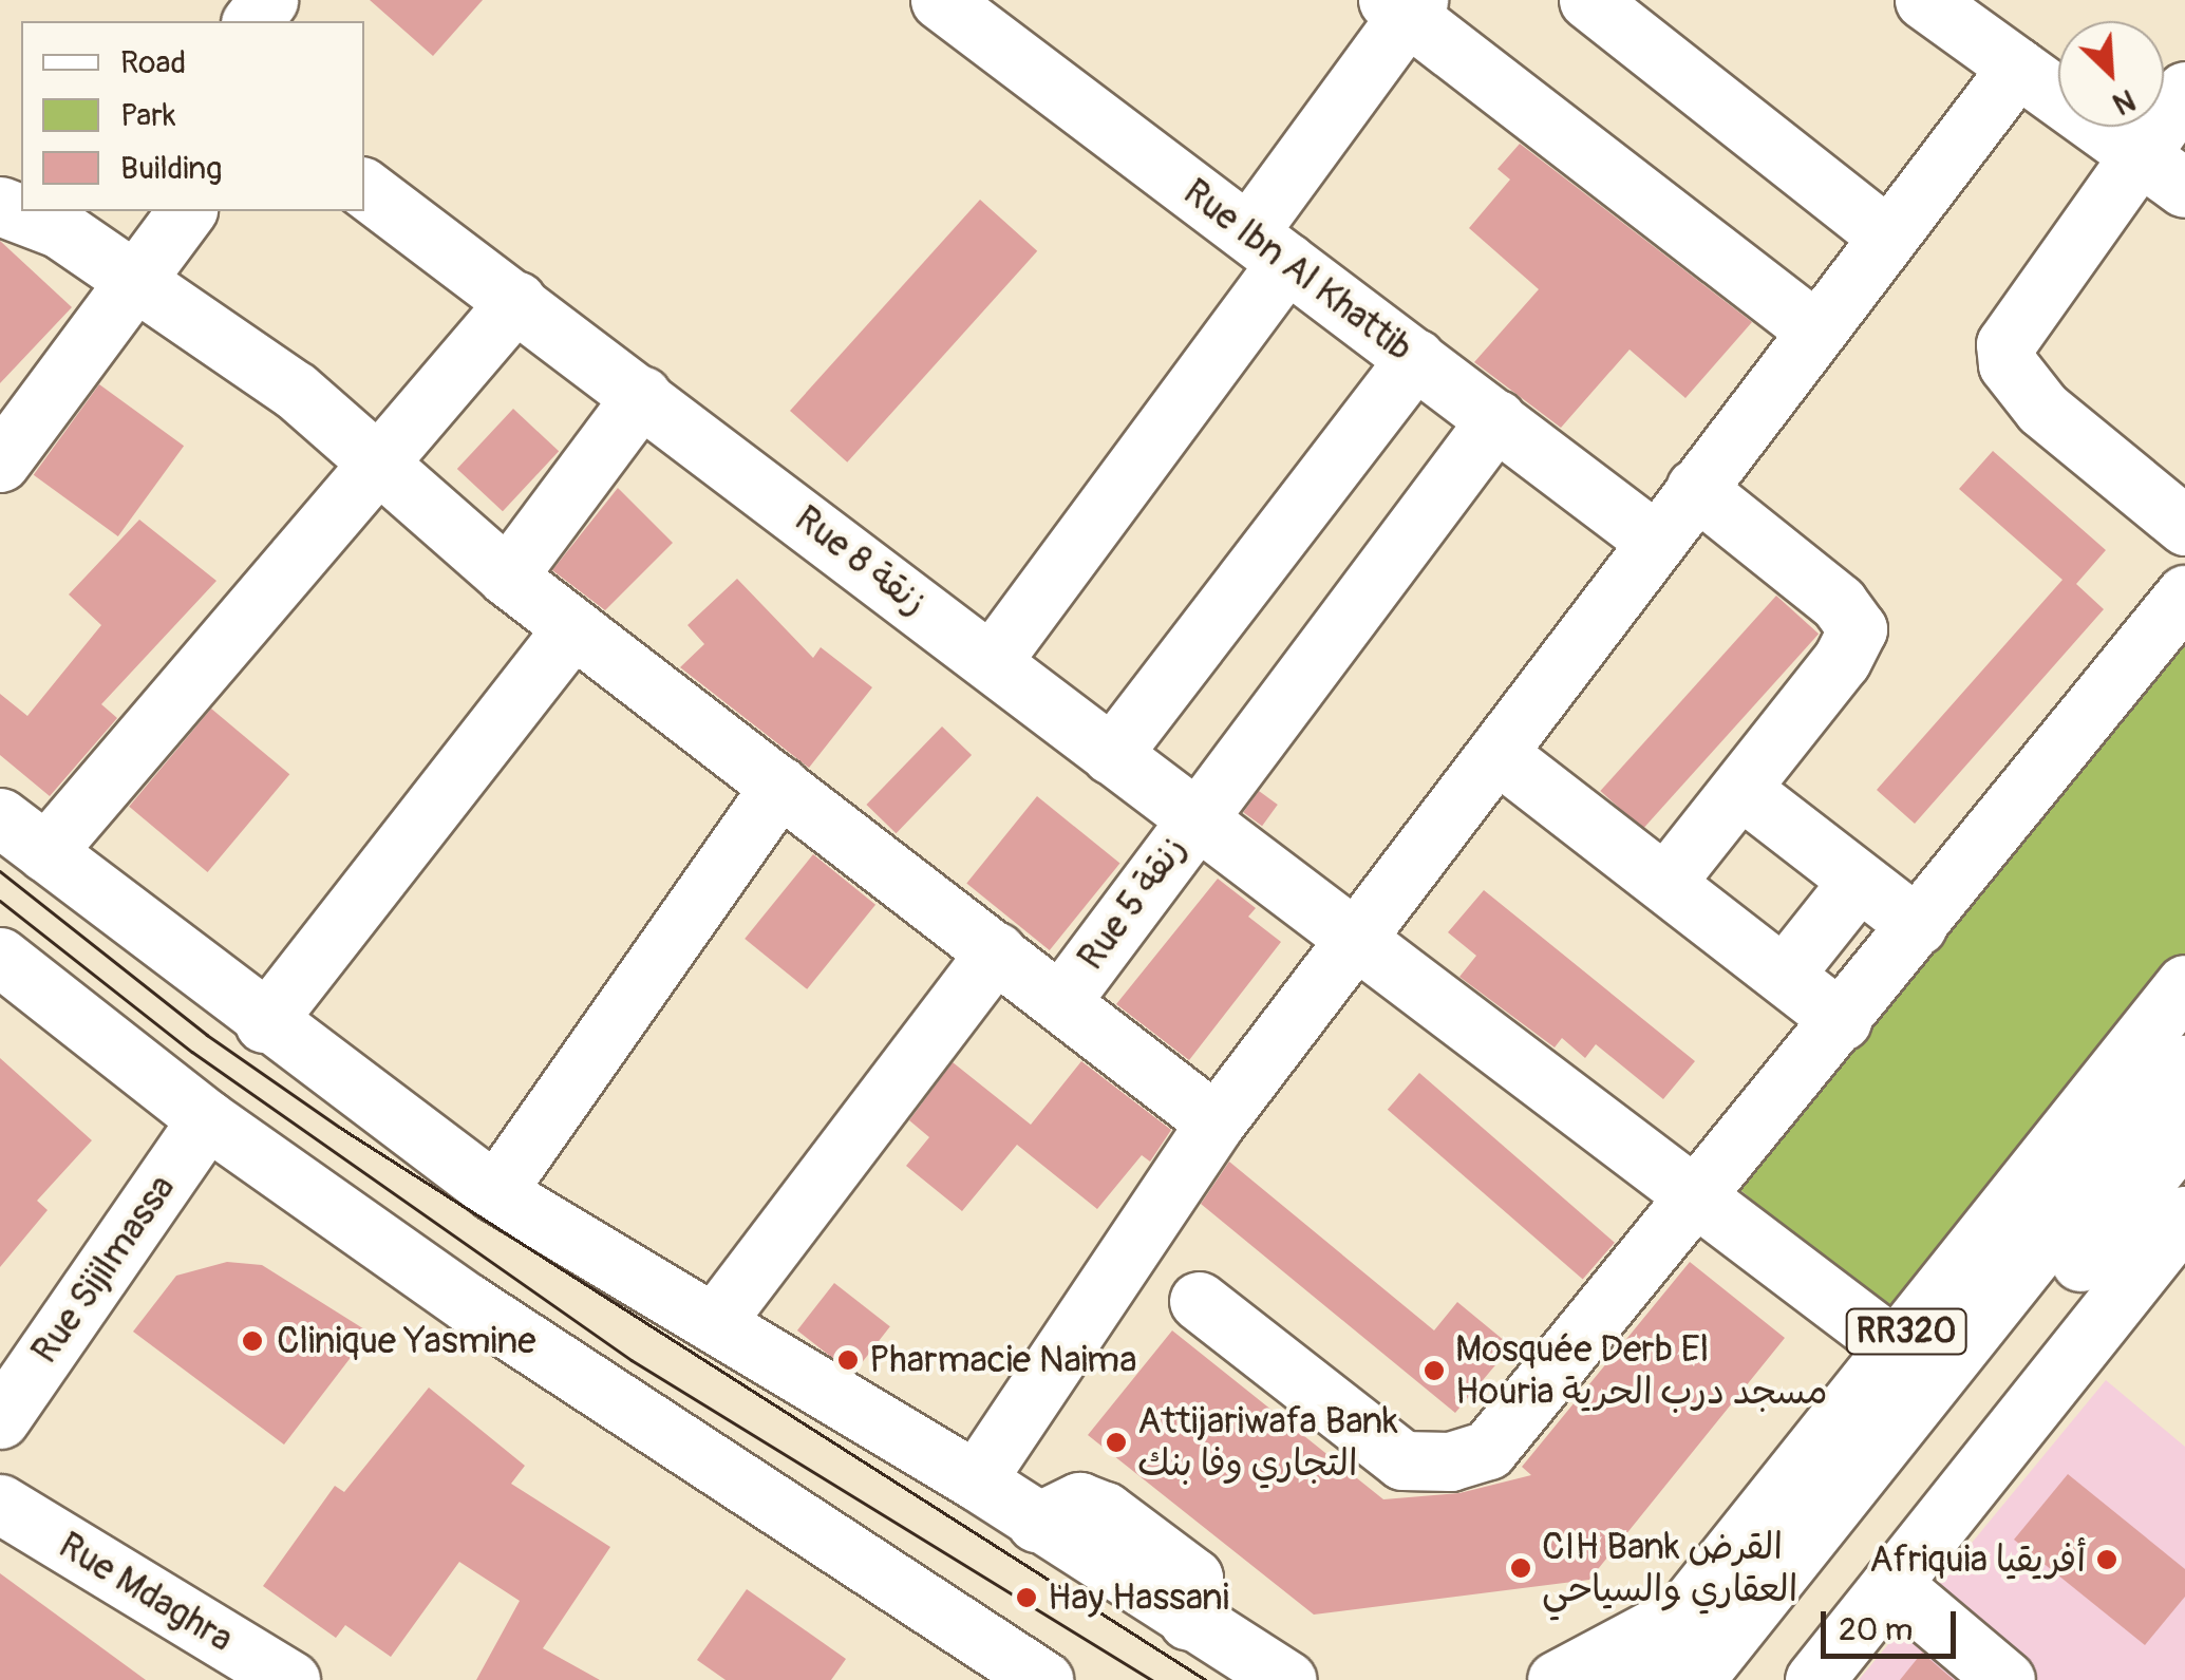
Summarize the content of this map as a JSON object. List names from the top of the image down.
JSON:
{
  "streets": {
    "street": [
      "Rue Ibn Al Khattib",
      "Rue 8 زنقة",
      "Rue 5 زنقة",
      "Rue Sijilmassa",
      "RR320",
      "Rue Mdaghra"
    ]
  },
  "crossings": [
    ["Rue Ibn Al Khattib", "Rue 5 زنقة"],
    ["Rue 8 زنقة", "Rue 5 زنقة"],
    ["Rue 8 زنقة", "RR320"]
  ],
  "places": [
    "Clinique Yasmine",
    "Pharmacie Naima",
    "Mosquée Derb El Houria مسجد درب الحرية",
    "Attijariwafa Bank التجاري وفا بنك",
    "Afriquia أفريقيا",
    "CIH Bank القرض العقاري والسياحي",
    "Hay Hassani"
  ],
  "legend": ["Road", "Park", "Building"],
  "scale_bar": "20 m",
  "north": "bottom right"
}
